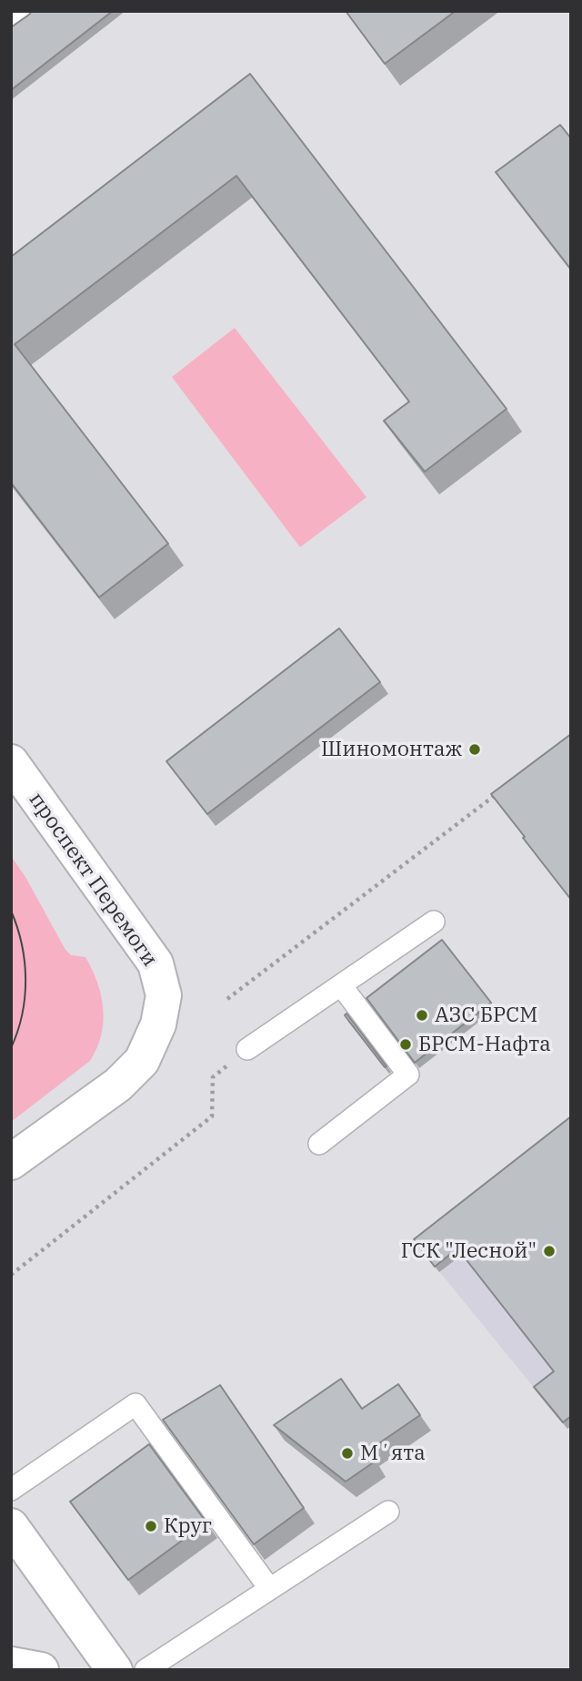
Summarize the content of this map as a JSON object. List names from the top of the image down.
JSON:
{
  "streets": {
    "main road": ["проспект Перемоги"]
  },
  "places": [
    "Шиномонтаж",
    "АЗС БРСМ",
    "БРСМ-Hафта",
    "ГСК \"Лесной\"",
    "Мʼята",
    "Круг"
  ]
}
